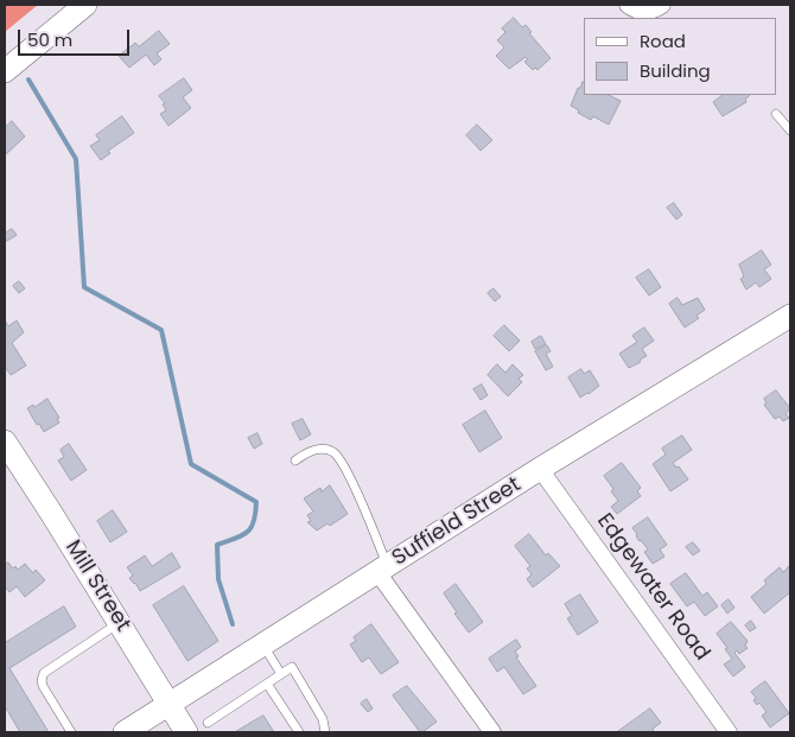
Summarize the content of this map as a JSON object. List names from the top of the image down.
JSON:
{
  "streets": {
    "main road": ["Suffield Street", "Mill Street"],
    "street": ["Edgewater Road"]
  },
  "crossings": [
    ["Suffield Street", "Mill Street"],
    ["Suffield Street", "Edgewater Road"]
  ],
  "legend": ["Road", "Building"],
  "scale_bar": "50 m"
}
